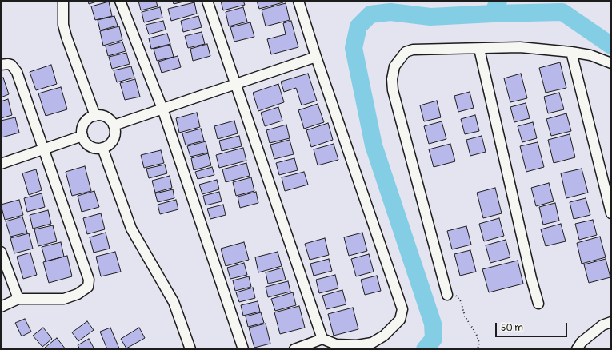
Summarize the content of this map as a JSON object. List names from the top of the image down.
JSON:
{
  "scale_bar": "50 m"
}
